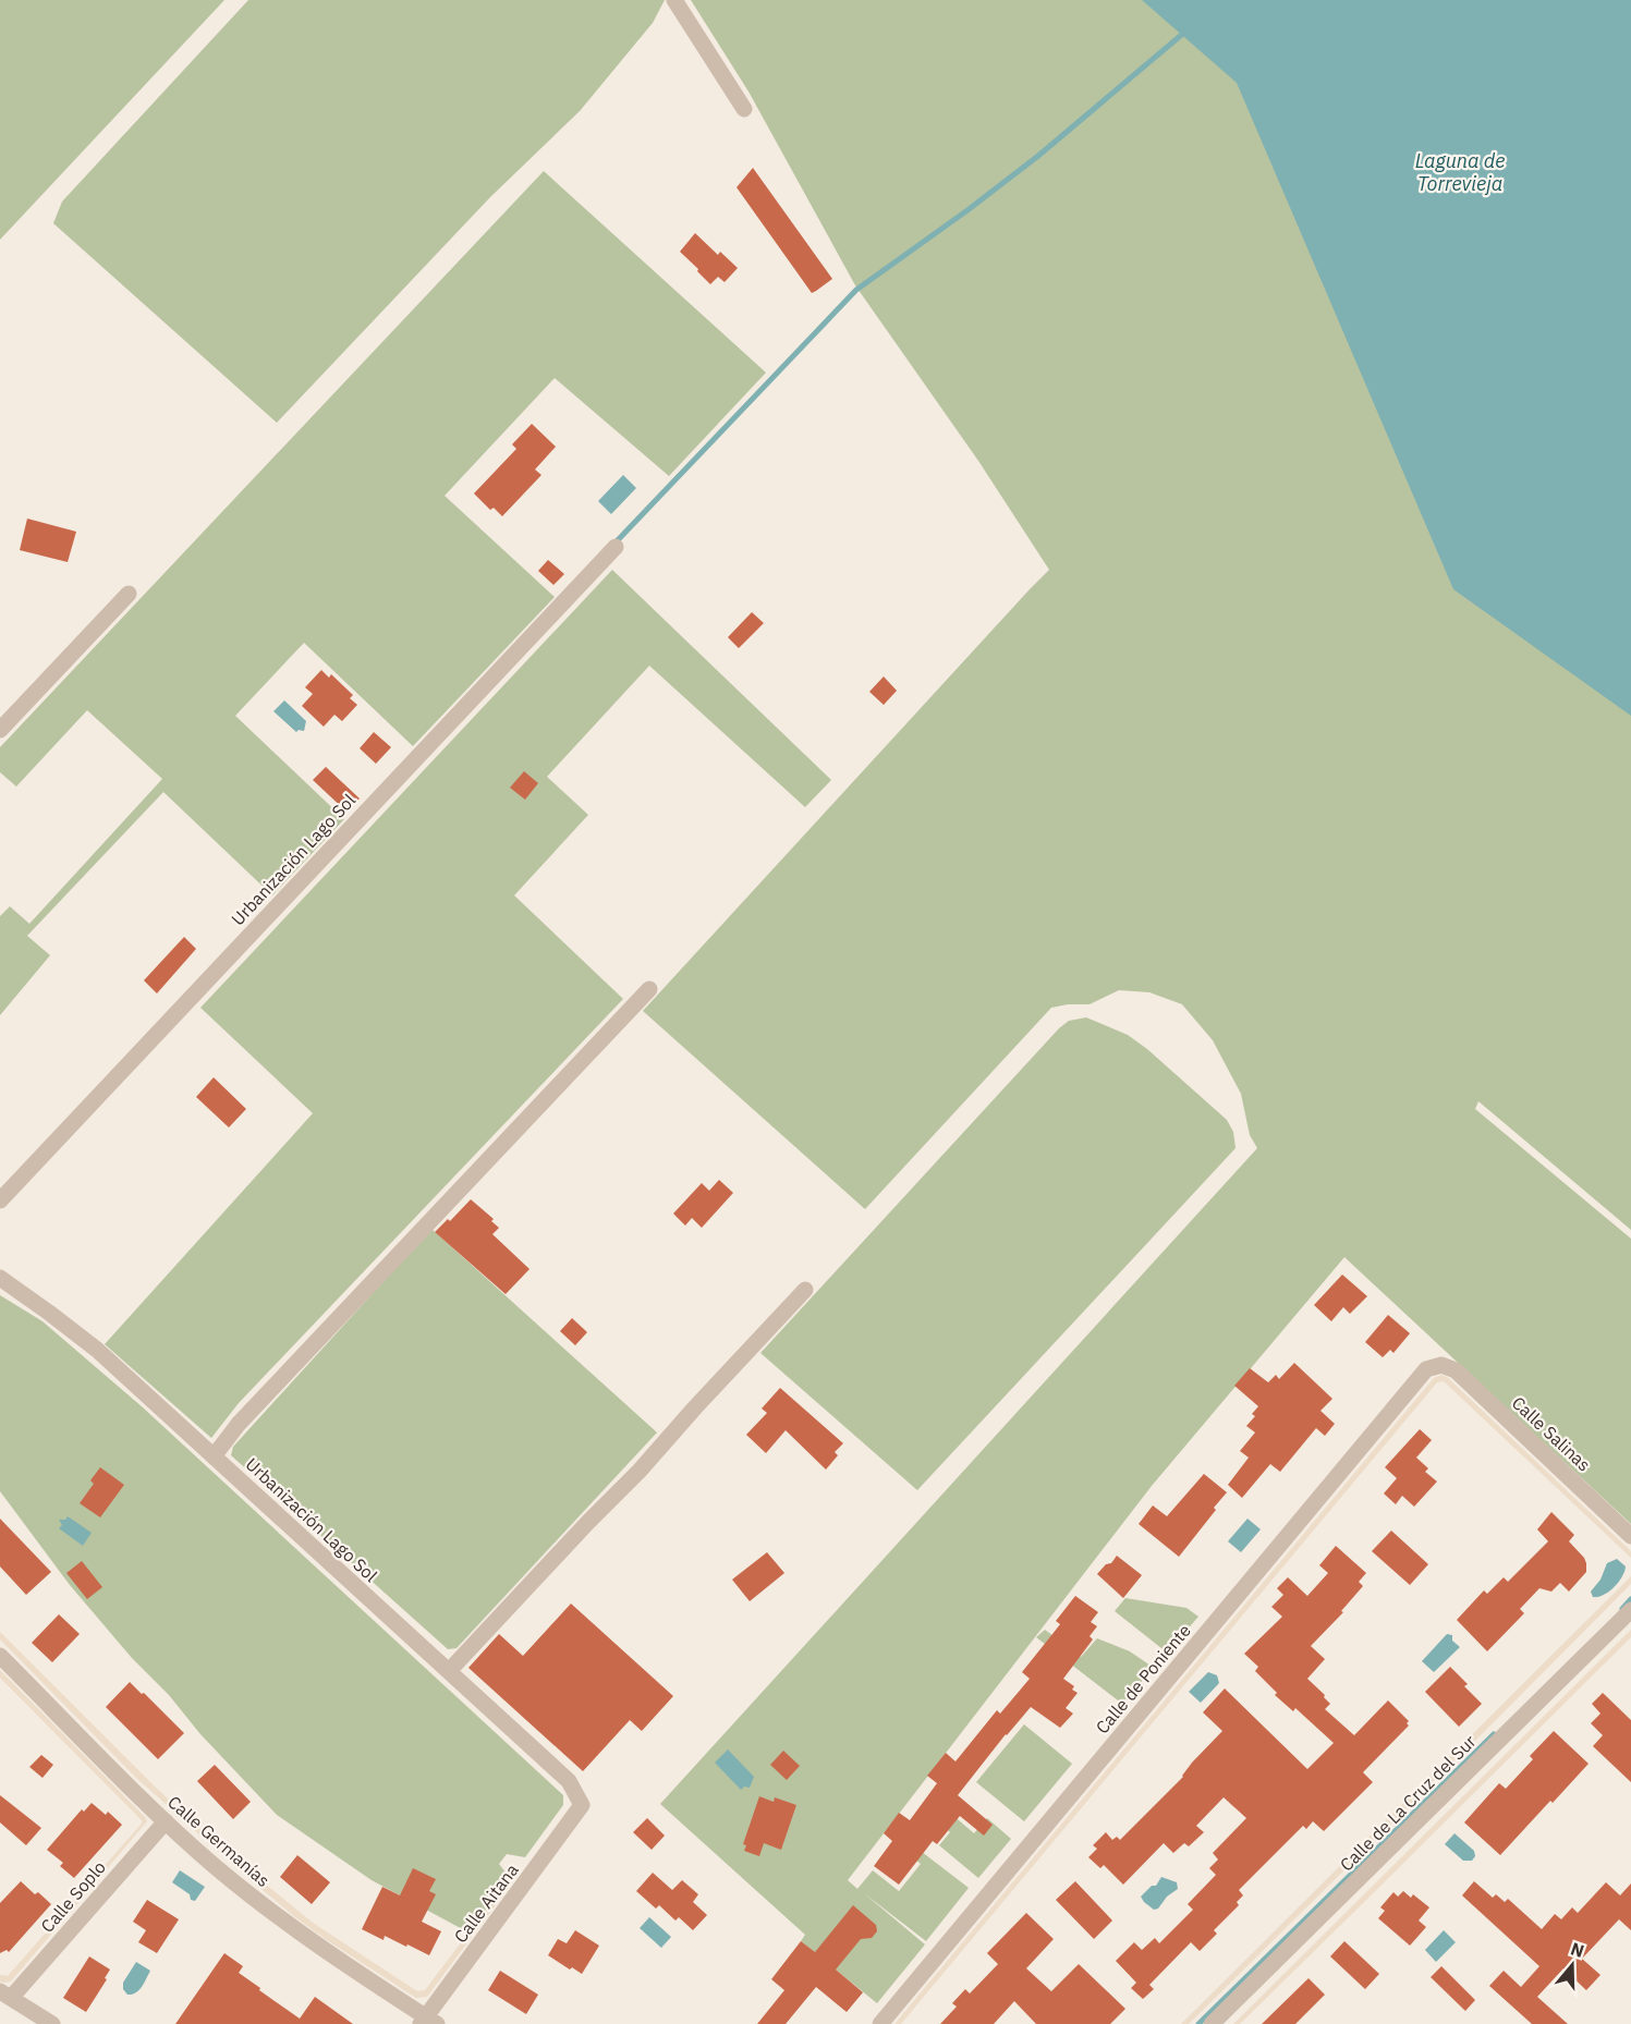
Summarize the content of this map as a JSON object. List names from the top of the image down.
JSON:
{
  "streets": {
    "street": [
      "Urbanización Lago Sol",
      "Calle Salinas",
      "Calle de Poniente",
      "Calle de La Cruz del Sur",
      "Calle Germanías",
      "Calle Soplo",
      "Calle Aitana"
    ]
  },
  "crossings": [
    ["Urbanización Lago Sol", "Calle Aitana"],
    ["Calle Salinas", "Calle de Poniente"],
    ["Calle Germanías", "Calle Soplo"],
    ["Calle Germanías", "Calle Aitana"]
  ],
  "water": ["Laguna de Torrevieja"],
  "north": "top"
}
